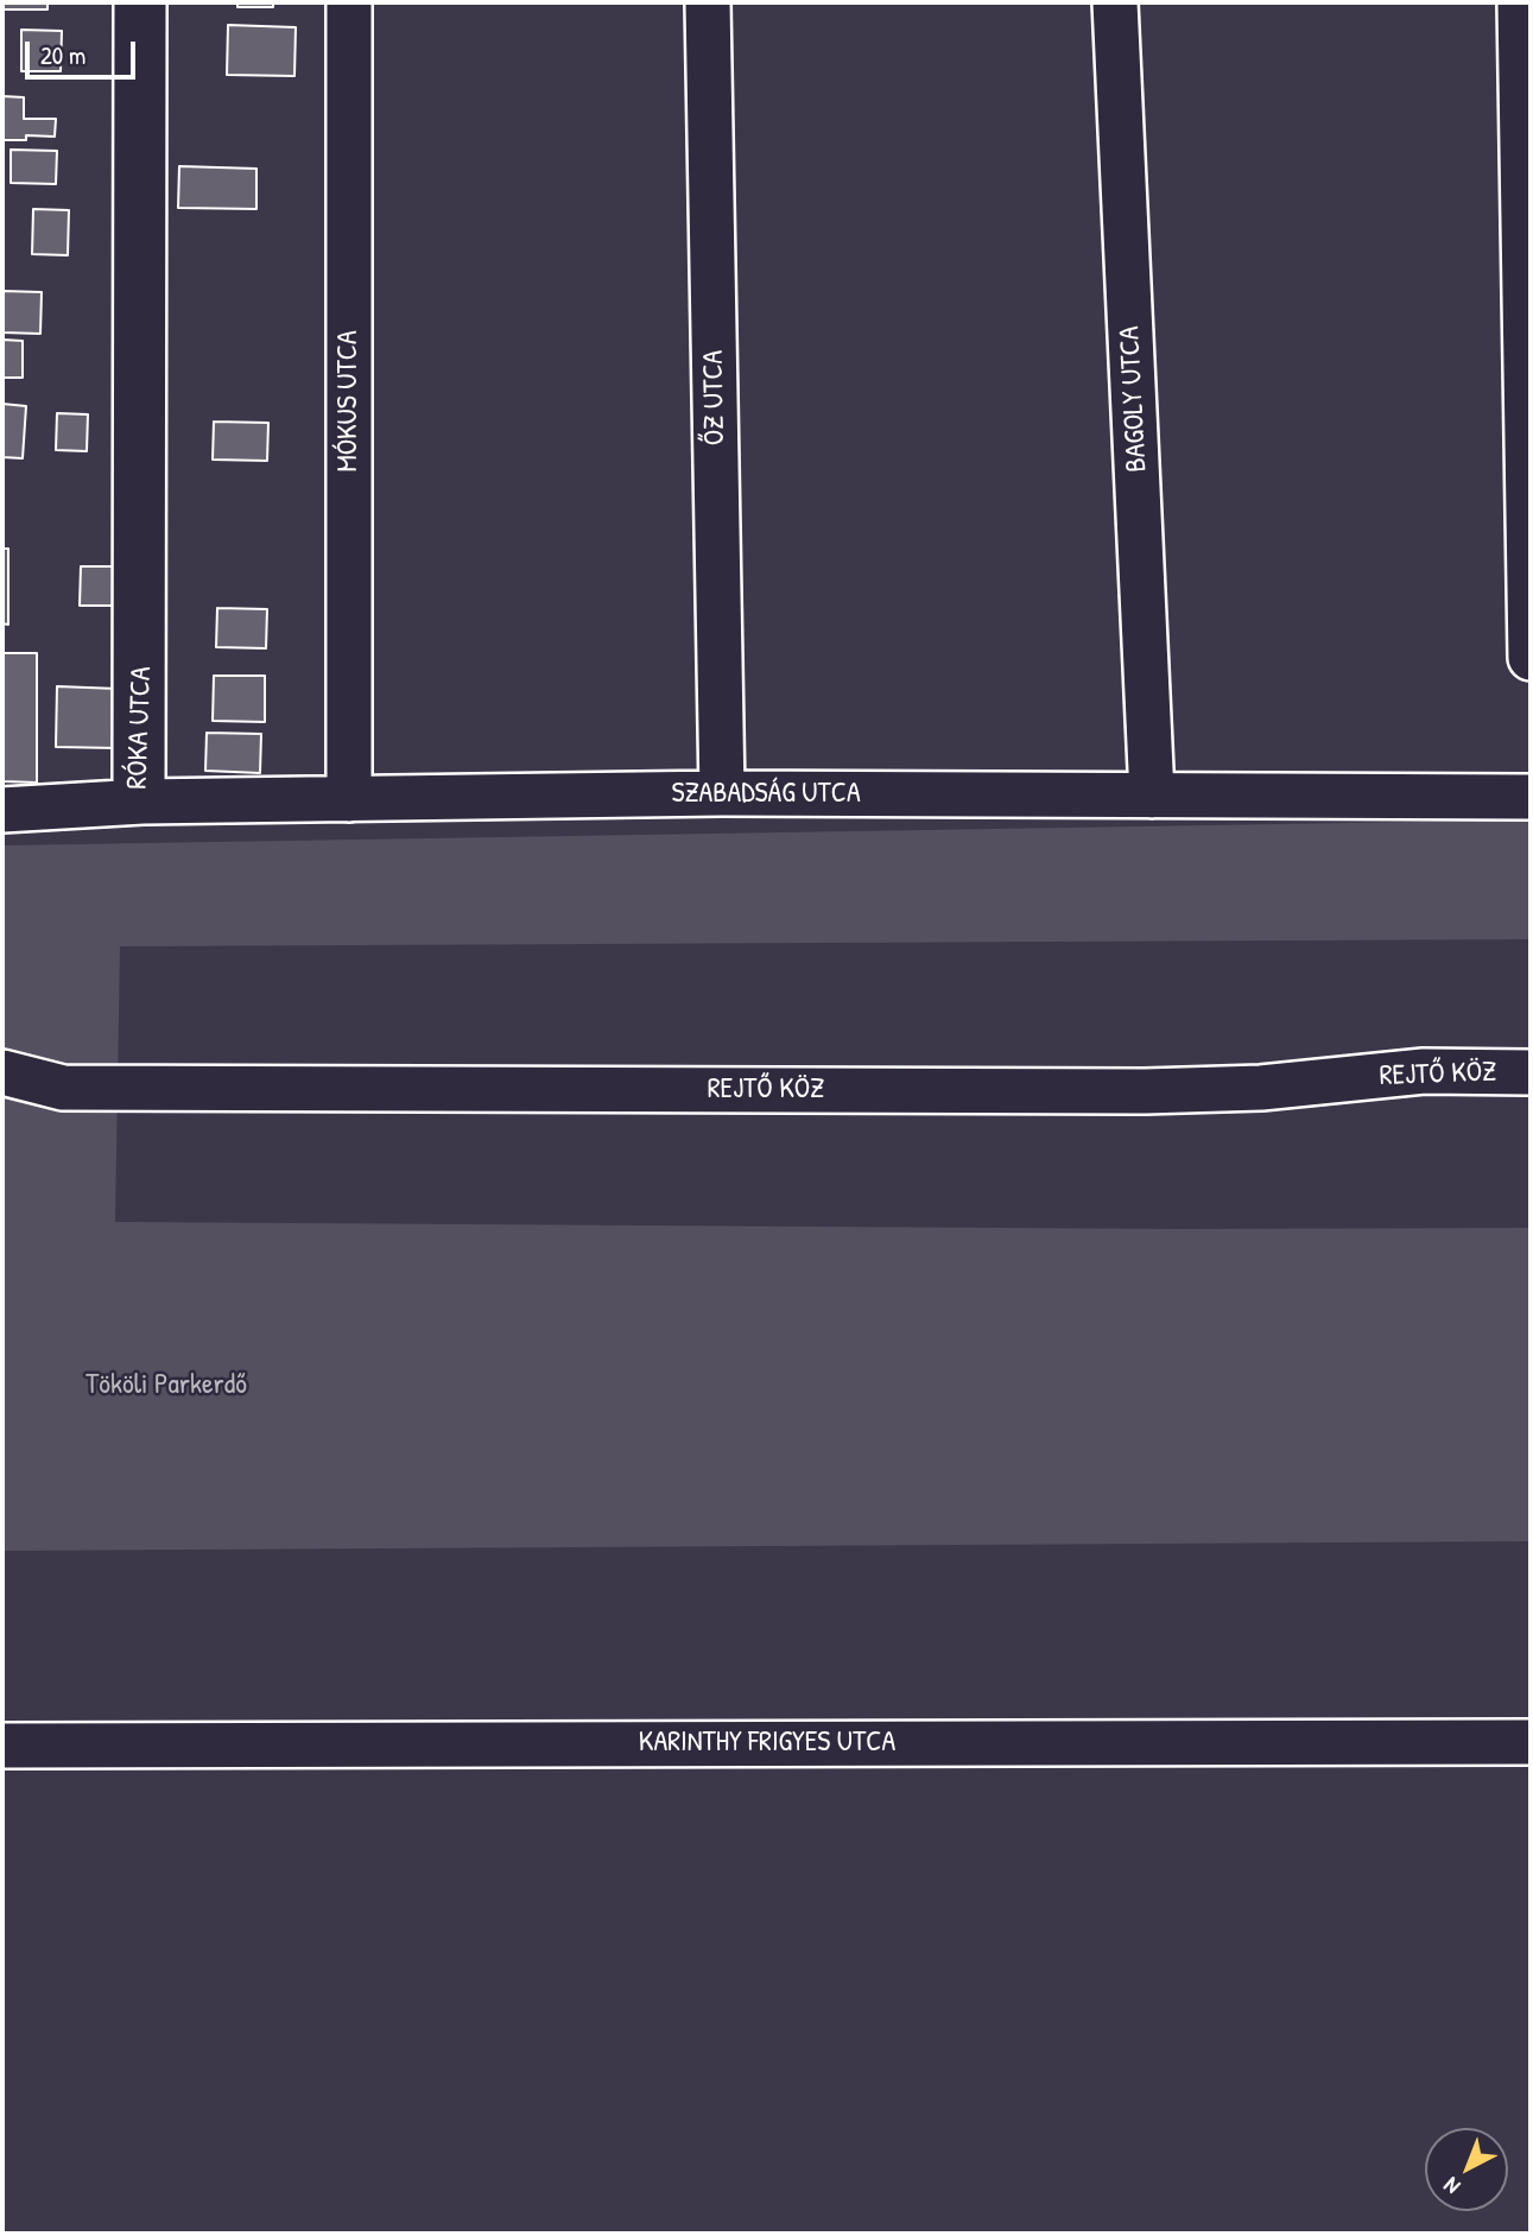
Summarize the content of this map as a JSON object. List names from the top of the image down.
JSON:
{
  "streets": {
    "street": [
      "ŐZ UTCA",
      "BAGOLY UTCA",
      "MÓKUS UTCA",
      "RÓKA UTCA",
      "SZABADSÁG UTCA",
      "REJTŐ KÖZ",
      "KARINTHY FRIGYES UTCA"
    ]
  },
  "crossings": [
    ["ŐZ UTCA", "SZABADSÁG UTCA"],
    ["BAGOLY UTCA", "SZABADSÁG UTCA"],
    ["MÓKUS UTCA", "SZABADSÁG UTCA"],
    ["RÓKA UTCA", "SZABADSÁG UTCA"]
  ],
  "parks": ["Tököli Parkerdő"],
  "scale_bar": "20 m",
  "north": "bottom left"
}
